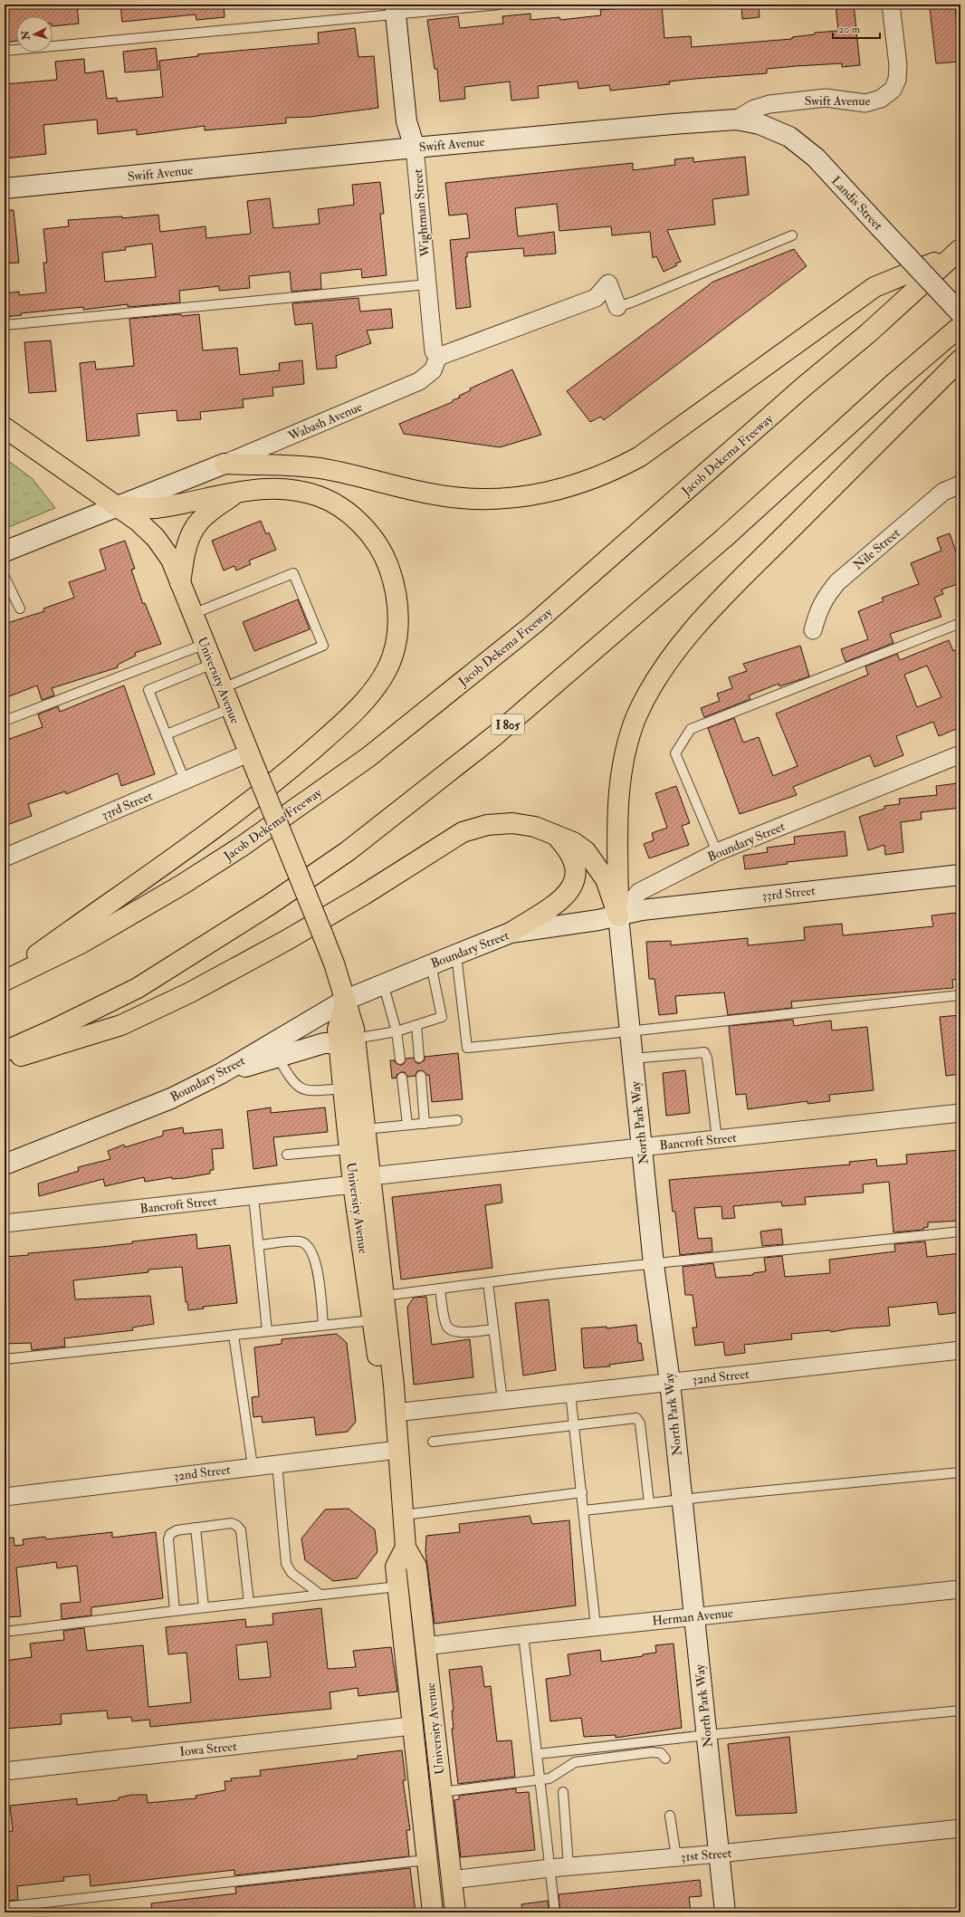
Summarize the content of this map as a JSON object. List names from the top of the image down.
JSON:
{
  "streets": {
    "main road": ["Jacob Dekema Freeway", "University Avenue", "I 805"],
    "street": [
      "Swift Avenue",
      "Landis Street",
      "Wightman Street",
      "Wabash Avenue",
      "Nile Street",
      "33rd Street",
      "Boundary Street",
      "North Park Way",
      "Bancroft Street",
      "32nd Street",
      "Herman Avenue",
      "Iowa Street",
      "31st Street"
    ]
  },
  "crossings": [
    ["Swift Avenue", "Landis Street"],
    ["Swift Avenue", "Wightman Street"],
    ["Wightman Street", "Wabash Avenue"],
    ["Wabash Avenue", "University Avenue"],
    ["University Avenue", "33rd Street"],
    ["University Avenue", "Boundary Street"],
    ["University Avenue", "Bancroft Street"],
    ["University Avenue", "32nd Street"],
    ["University Avenue", "Herman Avenue"],
    ["University Avenue", "Iowa Street"],
    ["University Avenue", "31st Street"],
    ["33rd Street", "Boundary Street"],
    ["33rd Street", "North Park Way"],
    ["Boundary Street", "North Park Way"],
    ["North Park Way", "Bancroft Street"],
    ["North Park Way", "32nd Street"],
    ["North Park Way", "Herman Avenue"],
    ["North Park Way", "31st Street"]
  ],
  "scale_bar": "20 m",
  "north": "left"
}
